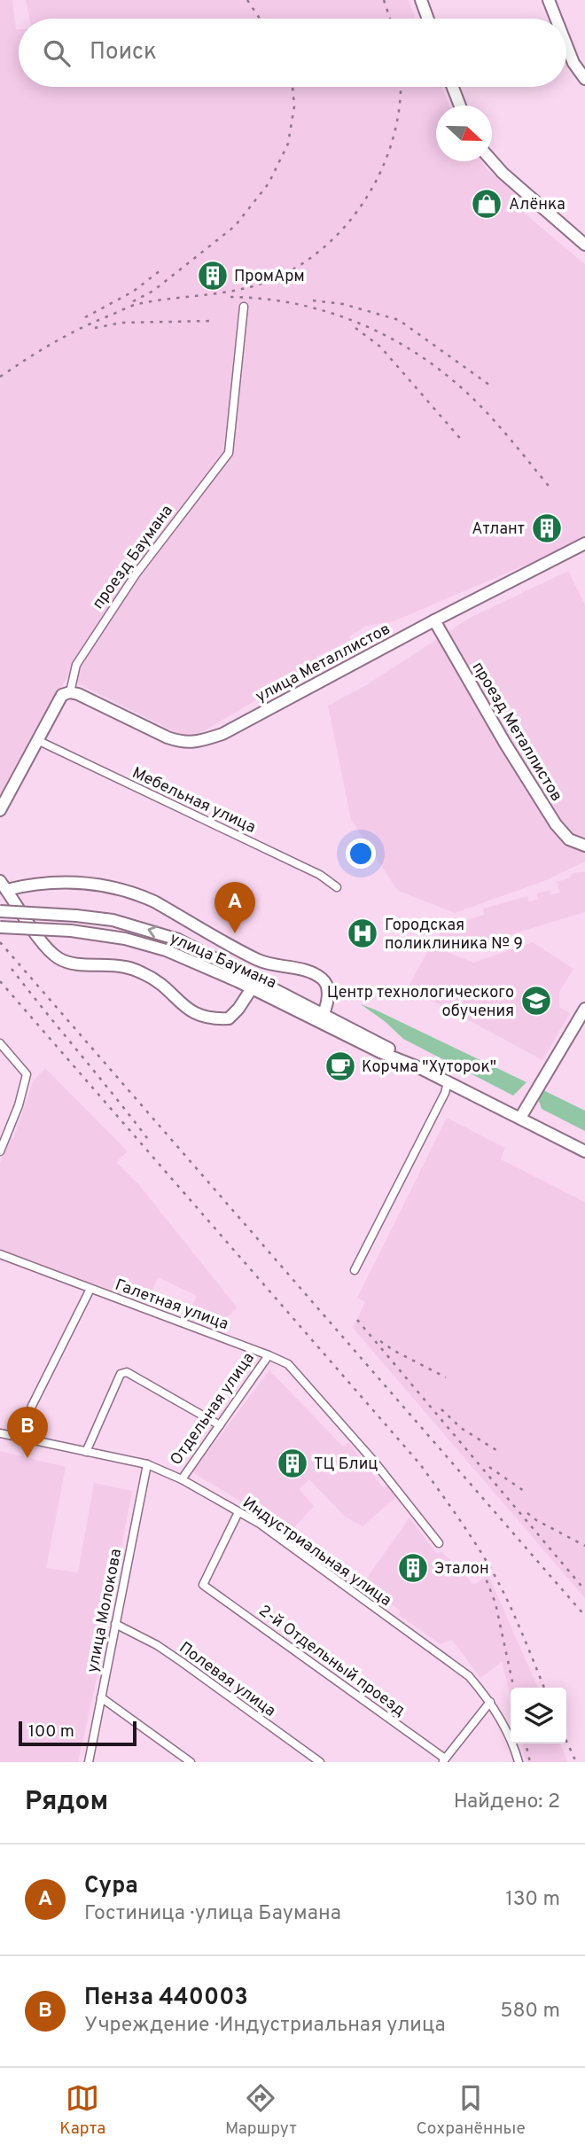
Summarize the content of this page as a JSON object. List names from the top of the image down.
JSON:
{
  "streets": {
    "street": [
      "проезд Баумана",
      "улица Металлистов",
      "проезд Металлистов",
      "Мебельная улица",
      "улица Баумана",
      "Галетная улица",
      "Отдельная улица",
      "Индустриальная улица",
      "улица Молокова",
      "2-й Отдельный проезд",
      "Полевая улица"
    ]
  },
  "crossings": [
    ["проезд Баумана", "улица Металлистов"],
    ["проезд Баумана", "Мебельная улица"],
    ["улица Металлистов", "проезд Металлистов"],
    ["Галетная улица", "Отдельная улица"],
    ["Отдельная улица", "Индустриальная улица"],
    ["Индустриальная улица", "улица Молокова"],
    ["Индустриальная улица", "2-й Отдельный проезд"],
    ["улица Молокова", "Полевая улица"]
  ],
  "places": {
    "shop": ["Алёнка"],
    "building": [
      "ПромАрм",
      "Атлант",
      "ТЦ Блиц",
      "Эталон"
    ],
    "hospital": ["Городская поликлиника № 9"],
    "school or university": ["Центр технологического обучения"],
    "cafe": ["Корчма \"Хуторок\""]
  },
  "scale_bar": "100 m",
  "north": "right",
  "page": {
    "search": "Поиск",
    "pins": ["A", "B"],
    "scale": "100 m",
    "heading": ["Рядом", "Найдено: 2"],
    "list": [
      {
        "mark": "A",
        "name": "Сура",
        "note": "Гостиница · улица Баумана",
        "value": "130 m"
      },
      {
        "mark": "B",
        "name": "Пенза 440003",
        "note": "Учреждение · Индустриальная улица",
        "value": "580 m"
      }
    ],
    "nav": ["Карта", "Маршрут", "Сохранённые"]
  }
}
